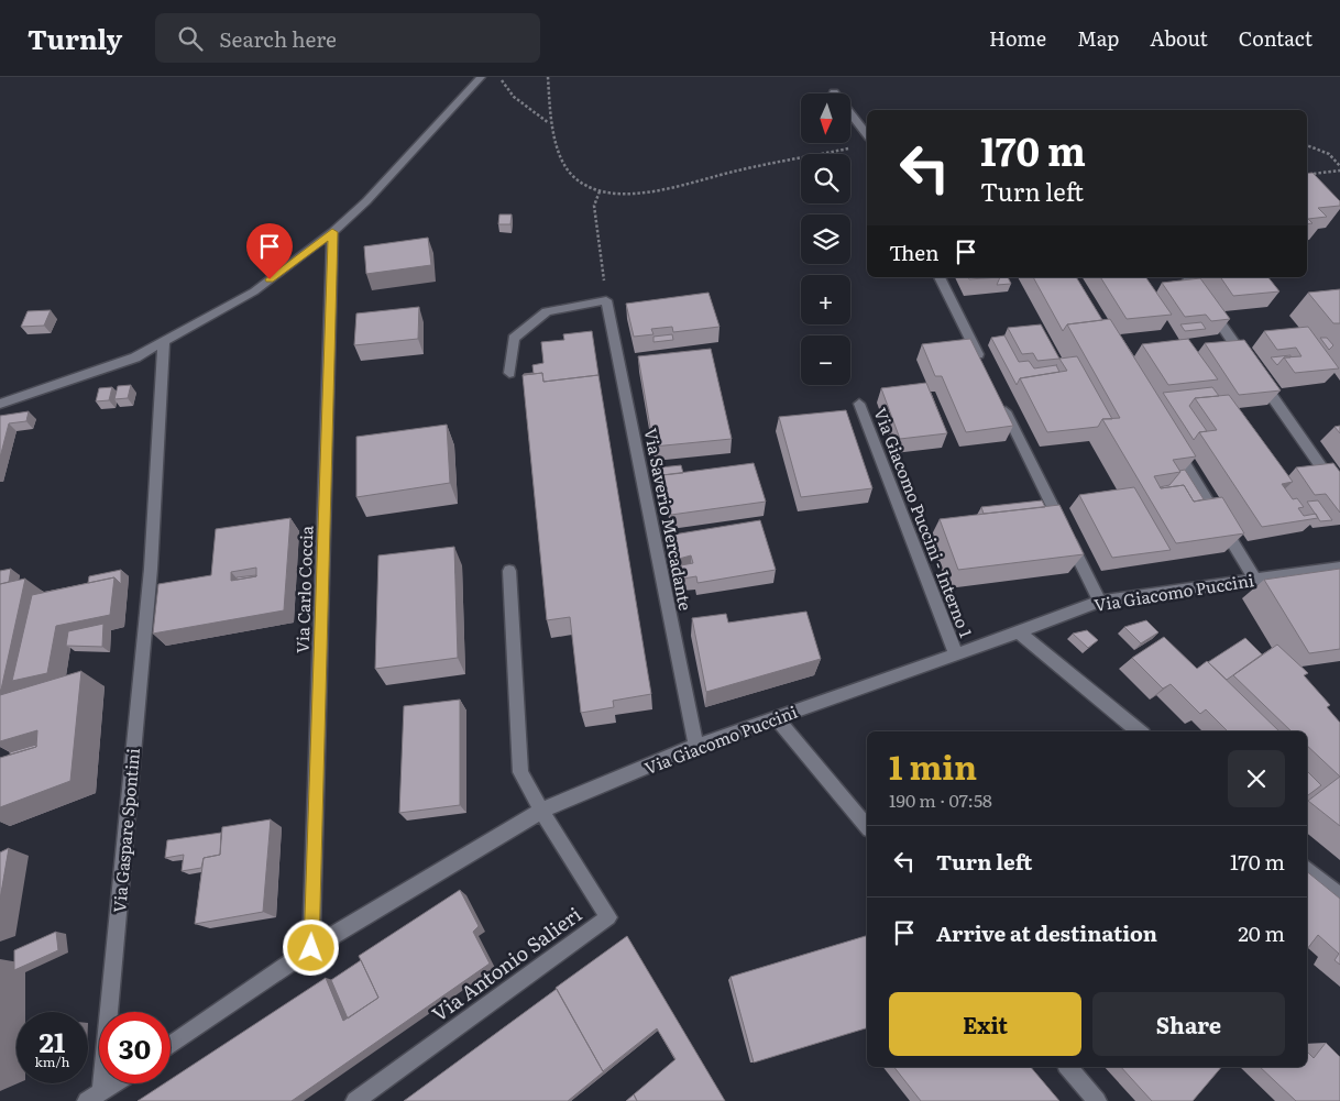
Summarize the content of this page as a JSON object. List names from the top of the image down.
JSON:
{
  "streets": {
    "street": [
      "Via Saverio Mercadante",
      "Via Giacomo Puccini - Interno 1",
      "Via Carlo Coccia",
      "Via Giacomo Puccini",
      "Via Gaspare Spontini",
      "Via Antonio Salieri"
    ]
  },
  "crossings": [
    ["Via Saverio Mercadante", "Via Giacomo Puccini"],
    ["Via Giacomo Puccini - Interno 1", "Via Giacomo Puccini"],
    ["Via Carlo Coccia", "Via Giacomo Puccini"],
    ["Via Giacomo Puccini", "Via Antonio Salieri"]
  ],
  "north": "bottom",
  "page": {
    "header": "Turnly",
    "search": "Search here",
    "nav": [
      "Home",
      "Map",
      "About",
      "Contact"
    ],
    "map_buttons": ["+", "−"],
    "turn": ["170 m", "Turn left"],
    "then": "Then",
    "heading": ["1 min", "190 m · 07:58"],
    "list": [
      {
        "name": "Turn left",
        "value": "170 m"
      },
      {
        "name": "Arrive at destination",
        "value": "20 m"
      }
    ],
    "buttons": ["Exit", "Share"],
    "speed": "21 km/h",
    "limit": "30"
  }
}
